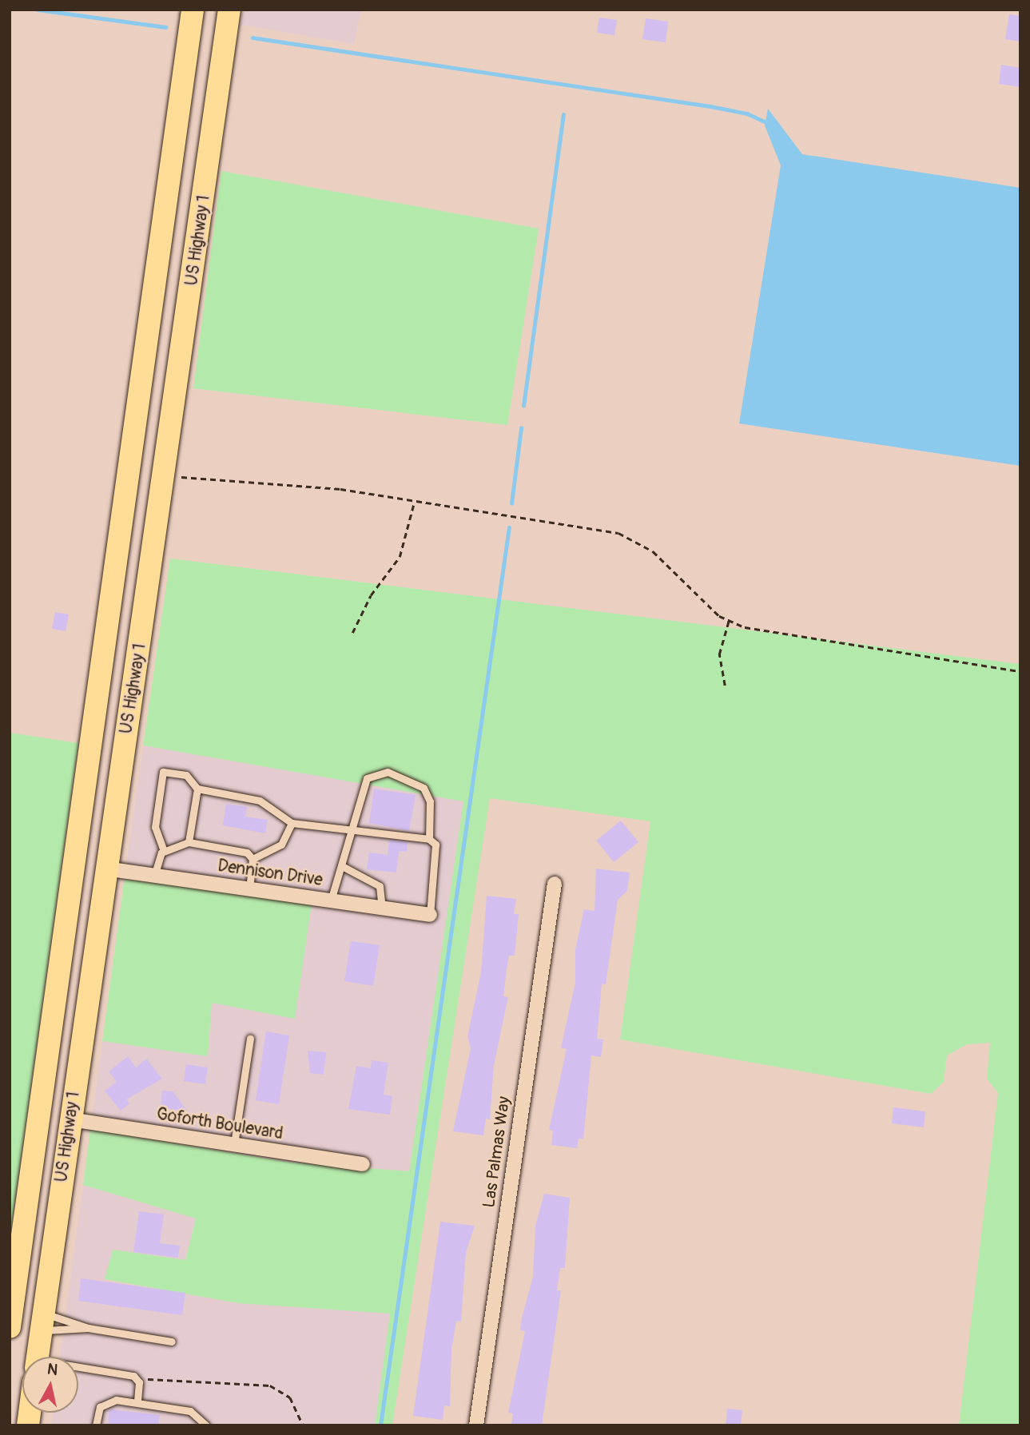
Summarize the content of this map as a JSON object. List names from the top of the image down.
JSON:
{
  "streets": {
    "main road": ["US Highway 1"],
    "street": ["Dennison Drive", "Goforth Boulevard", "Las Palmas Way"]
  },
  "crossings": [
    ["US Highway 1", "Dennison Drive"],
    ["US Highway 1", "Goforth Boulevard"]
  ],
  "north": "top"
}
